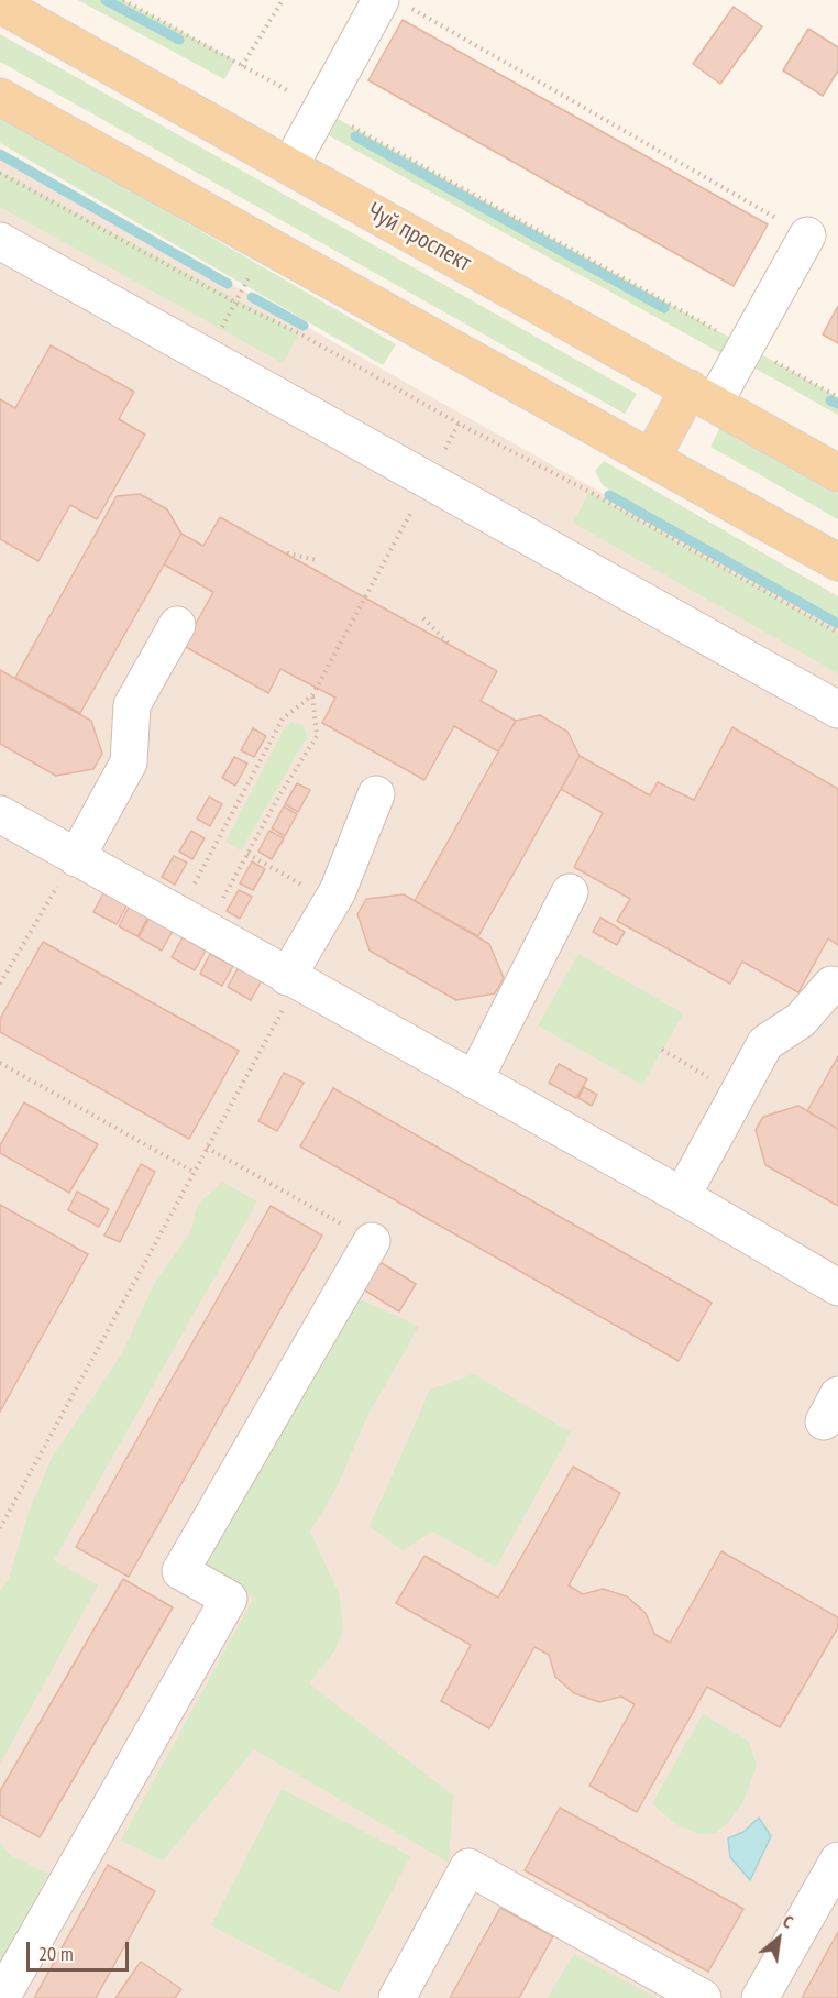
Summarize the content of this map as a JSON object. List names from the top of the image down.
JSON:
{
  "streets": {
    "main road": ["Чуй проспект"]
  },
  "scale_bar": "20 m",
  "north": "top right"
}
